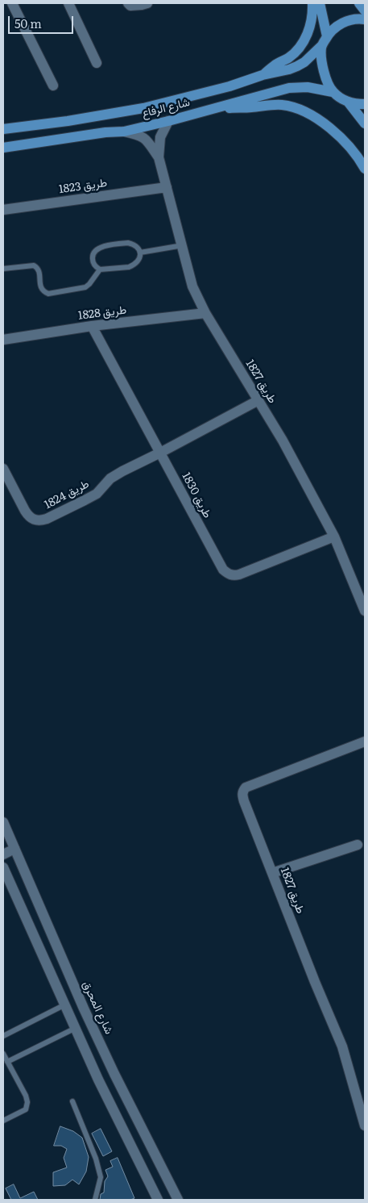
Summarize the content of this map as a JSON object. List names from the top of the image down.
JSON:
{
  "streets": {
    "main road": ["شارع الرفاع"],
    "street": [
      "طريق 1823",
      "طريق 1828",
      "طريق 1827",
      "طريق 1824",
      "طريق 1830",
      "شارع المحرق"
    ]
  },
  "crossings": [
    ["شارع الرفاع", "طريق 1827"],
    ["طريق 1823", "طريق 1827"],
    ["طريق 1828", "طريق 1827"],
    ["طريق 1828", "طريق 1830"],
    ["طريق 1827", "طريق 1830"],
    ["طريق 1824", "طريق 1830"]
  ],
  "scale_bar": "50 m"
}
